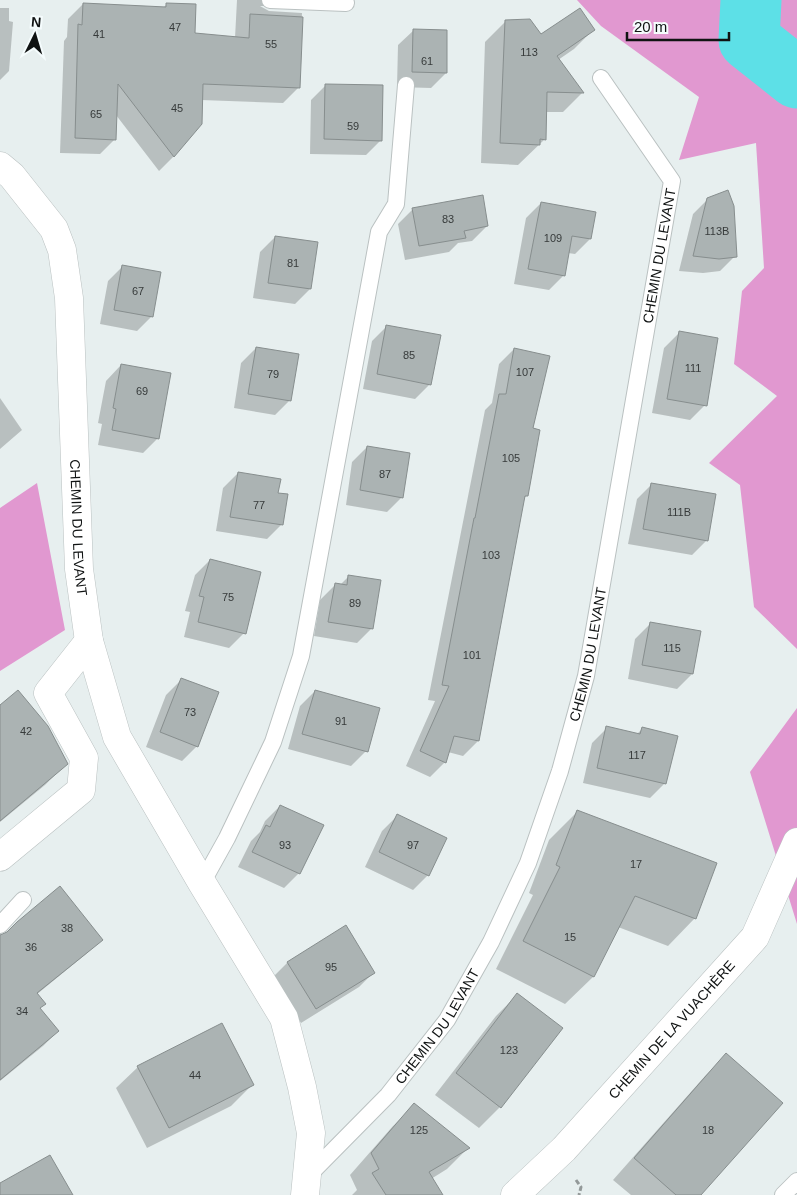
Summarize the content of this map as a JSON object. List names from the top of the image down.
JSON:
{
  "streets": {
    "street": ["CHEMIN DU LEVANT", "CHEMIN DE LA VUACHÈRE"]
  },
  "house_numbers": [
    "47",
    "41",
    "55",
    "113",
    "61",
    "45",
    "65",
    "59",
    "83",
    "113B",
    "109",
    "81",
    "67",
    "85",
    "111",
    "107",
    "79",
    "69",
    "105",
    "87",
    "77",
    "111B",
    "103",
    "75",
    "89",
    "115",
    "101",
    "73",
    "91",
    "42",
    "117",
    "93",
    "97",
    "17",
    "38",
    "15",
    "36",
    "95",
    "34",
    "123",
    "44",
    "125",
    "18"
  ],
  "scale_bar": "20 m",
  "north": "top"
}
